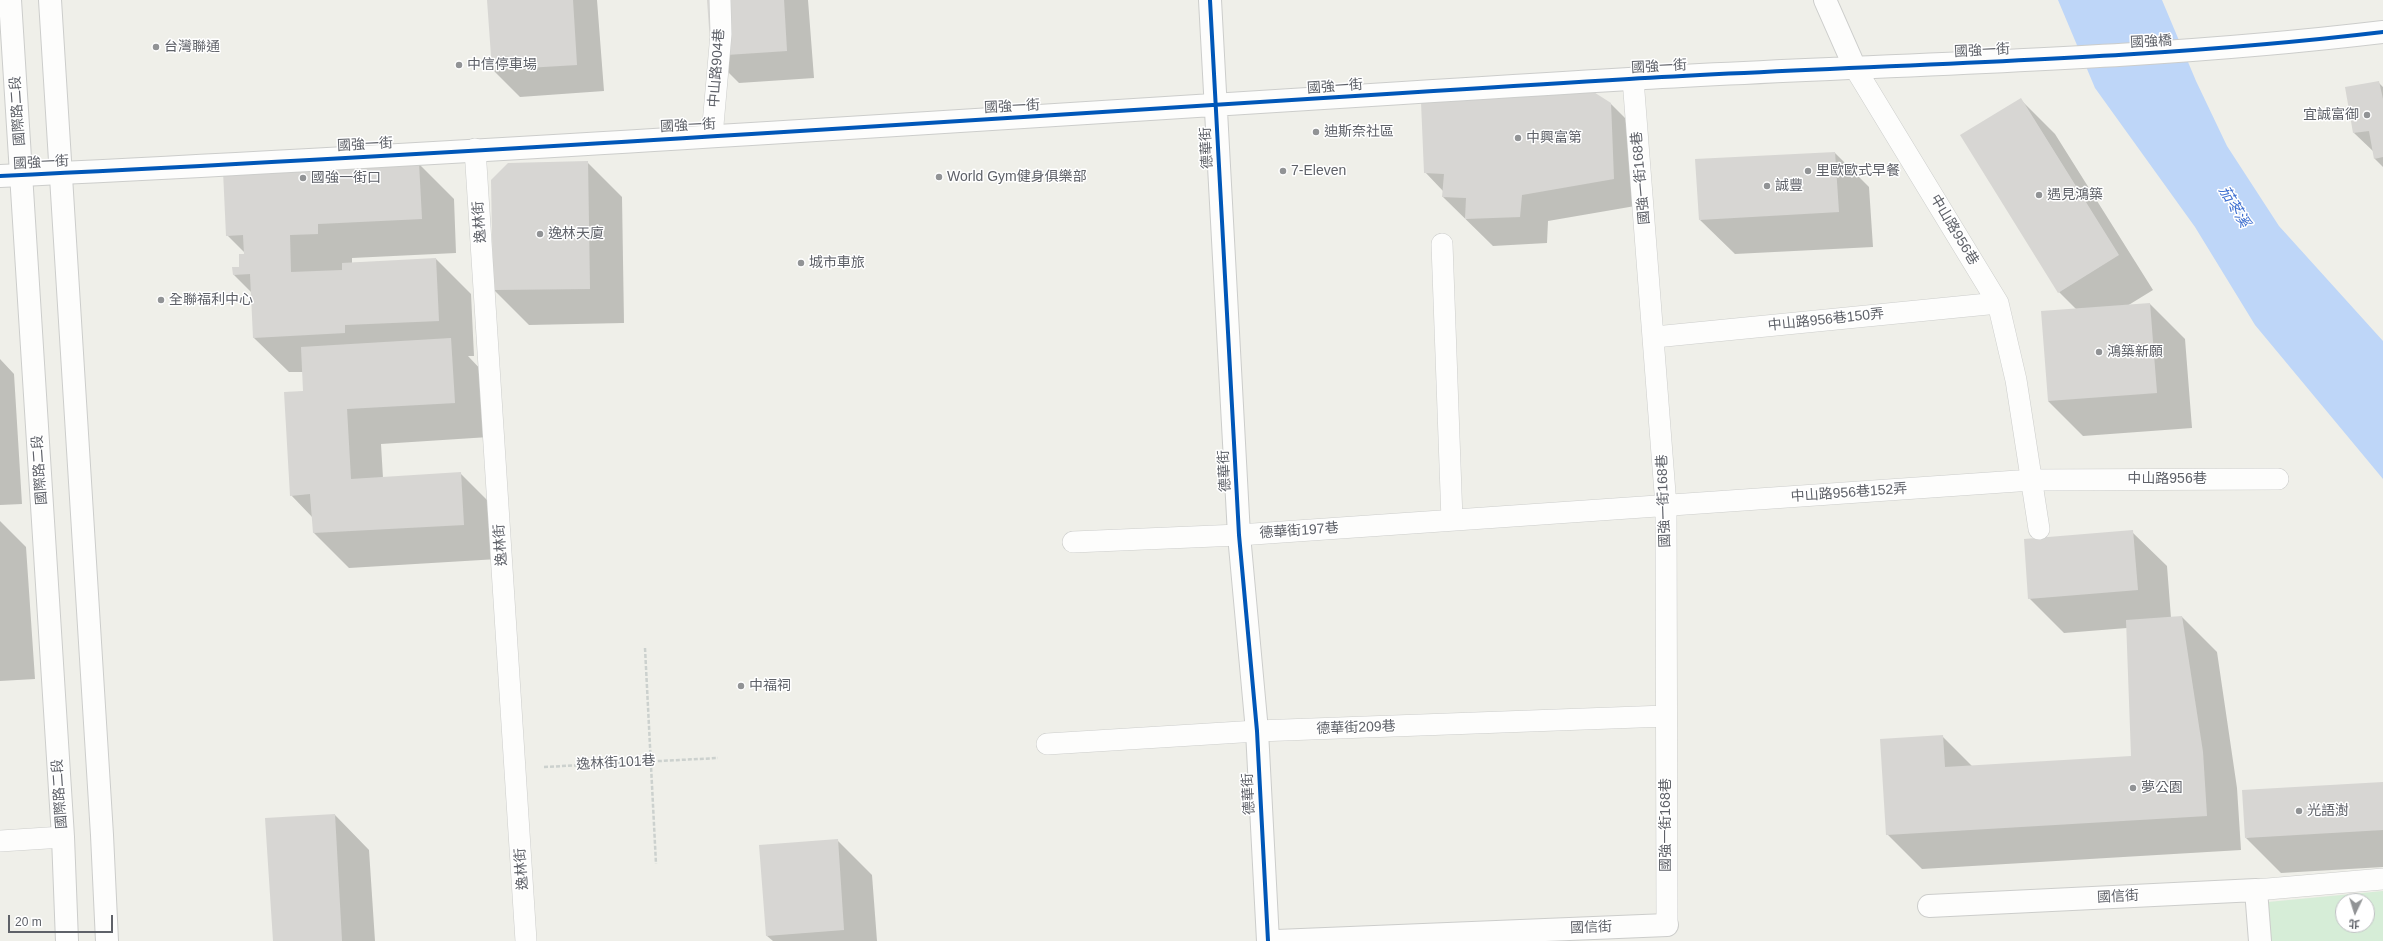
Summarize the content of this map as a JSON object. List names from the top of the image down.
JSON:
{
  "streets": {
    "street": [
      "國強橋",
      "國強一街",
      "國際路二段",
      "德華街",
      "中山路956巷",
      "國信街"
    ],
    "lane": [
      "中山路904巷",
      "國強一街168巷",
      "逸林街",
      "中山路956巷150弄",
      "中山路956巷152弄",
      "德華街197巷",
      "德華街209巷"
    ],
    "path": ["逸林街101巷"]
  },
  "crossings": [
    ["國強橋", "國強一街"],
    ["國強一街", "中山路904巷"],
    ["國強一街", "國際路二段"],
    ["國強一街", "德華街"],
    ["國強一街", "國強一街168巷"],
    ["國強一街", "逸林街"],
    ["國強一街", "中山路956巷"],
    ["德華街", "德華街197巷"],
    ["德華街", "德華街209巷"],
    ["國強一街168巷", "中山路956巷150弄"],
    ["國強一街168巷", "中山路956巷152弄"],
    ["國強一街168巷", "德華街197巷"],
    ["國強一街168巷", "德華街209巷"],
    ["國強一街168巷", "國信街"],
    ["逸林街", "逸林街101巷"],
    ["中山路956巷", "中山路956巷150弄"],
    ["中山路956巷", "中山路956巷152弄"],
    ["中山路956巷152弄", "德華街197巷"]
  ],
  "water": ["茄苳溪"],
  "places": [
    "台灣聯通",
    "中信停車場",
    "宜誠富御",
    "迪斯奈社區",
    "中興富第",
    "7-Eleven",
    "里歐歐式早餐",
    "World Gym健身俱樂部",
    "國強一街口",
    "誠豐",
    "遇見鴻築",
    "逸林天廈",
    "城市車旅",
    "全聯福利中心",
    "鴻築新願",
    "中福祠",
    "夢公園",
    "光語澍"
  ],
  "scale_bar": "20 m",
  "north": "bottom"
}
